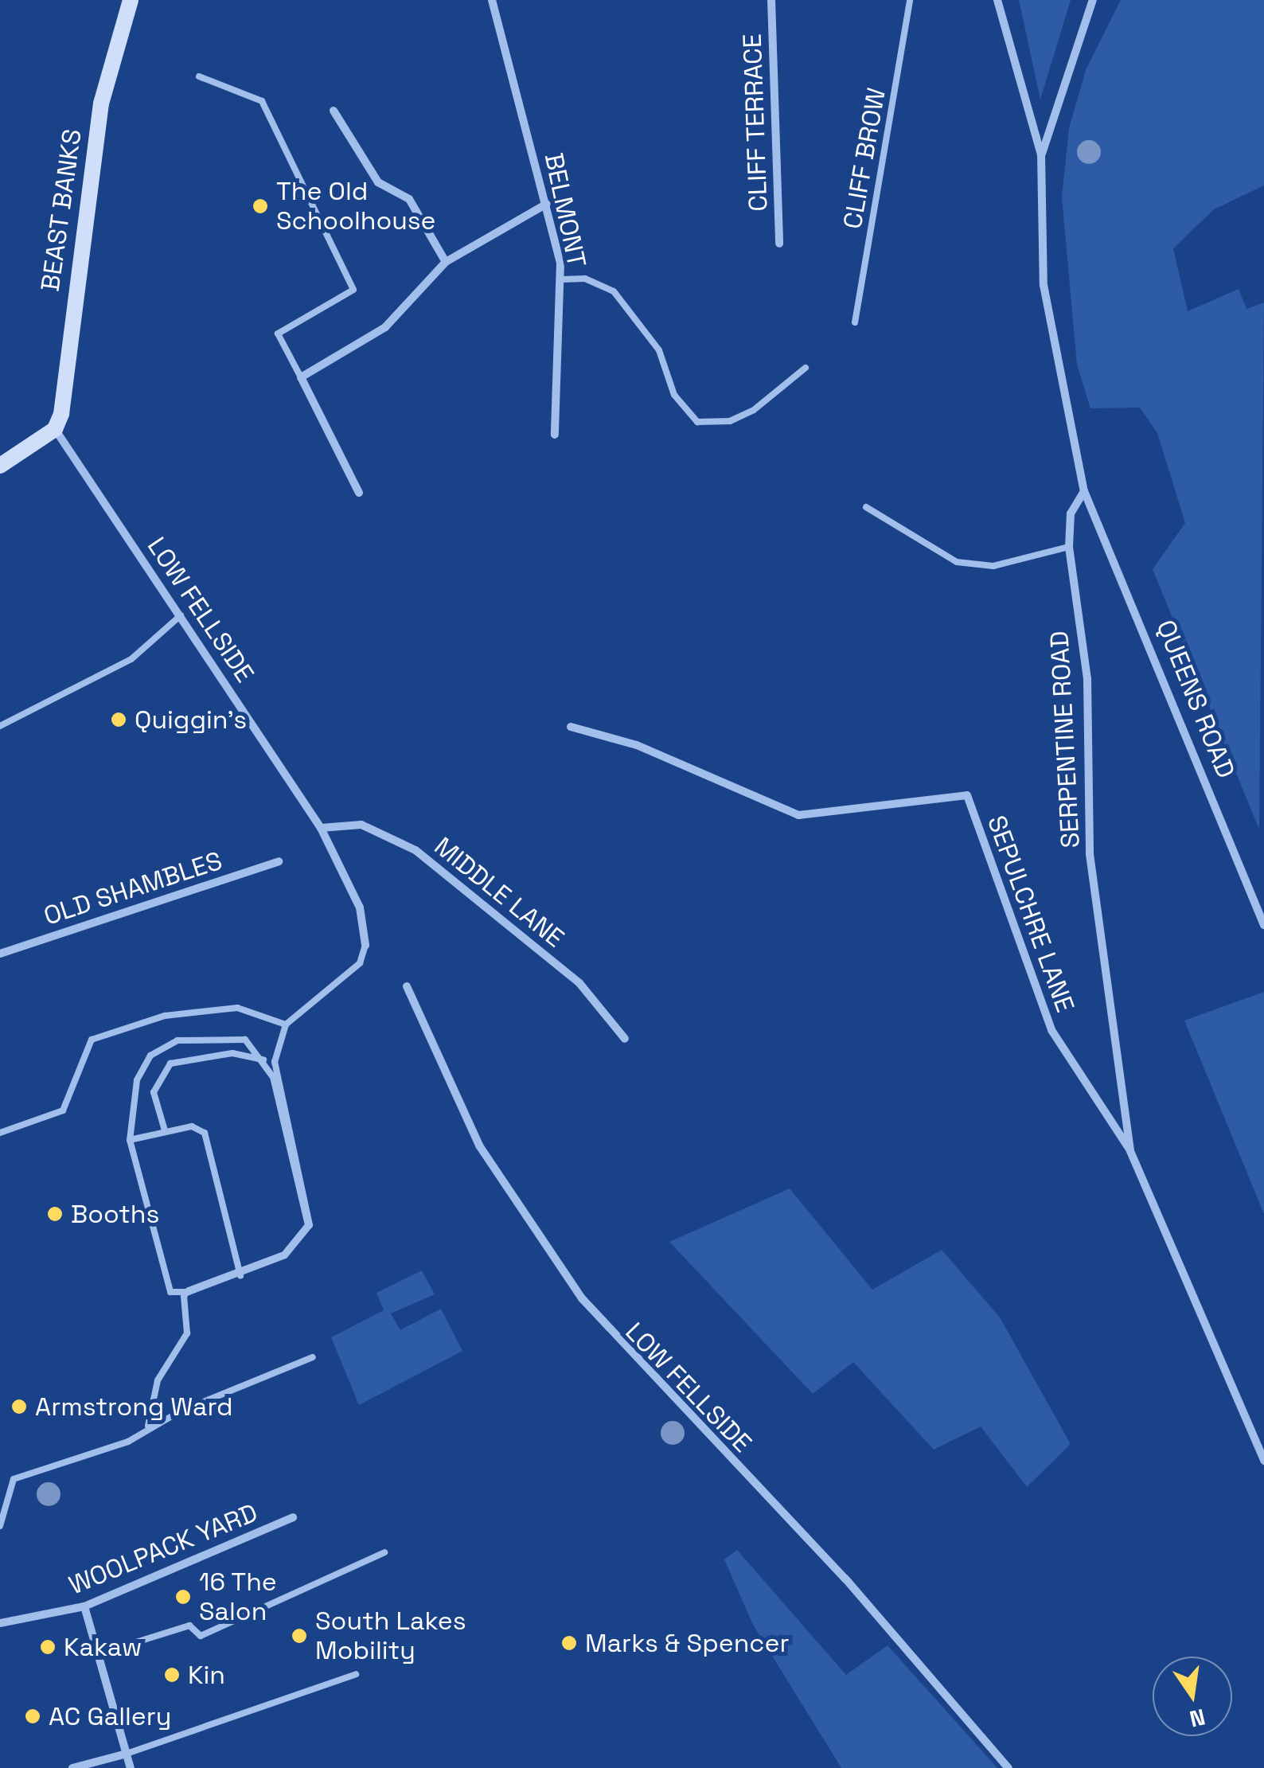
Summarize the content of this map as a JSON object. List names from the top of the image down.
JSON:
{
  "streets": {
    "street": [
      "CLIFF TERRACE",
      "BEAST BANKS",
      "BELMONT",
      "LOW FELLSIDE",
      "QUEENS ROAD",
      "SERPENTINE ROAD",
      "OLD SHAMBLES",
      "MIDDLE LANE",
      "SEPULCHRE LANE",
      "WOOLPACK YARD"
    ],
    "lane": ["CLIFF BROW"]
  },
  "crossings": [
    ["BEAST BANKS", "LOW FELLSIDE"],
    ["LOW FELLSIDE", "MIDDLE LANE"],
    ["QUEENS ROAD", "SERPENTINE ROAD"],
    ["SERPENTINE ROAD", "SEPULCHRE LANE"]
  ],
  "places": [
    "The Old Schoolhouse",
    "Quiggin's",
    "Booths",
    "Armstrong Ward",
    "16 The Salon",
    "South Lakes Mobility",
    "Marks & Spencer",
    "Kakaw",
    "Kin",
    "AC Gallery"
  ],
  "north": "bottom"
}
